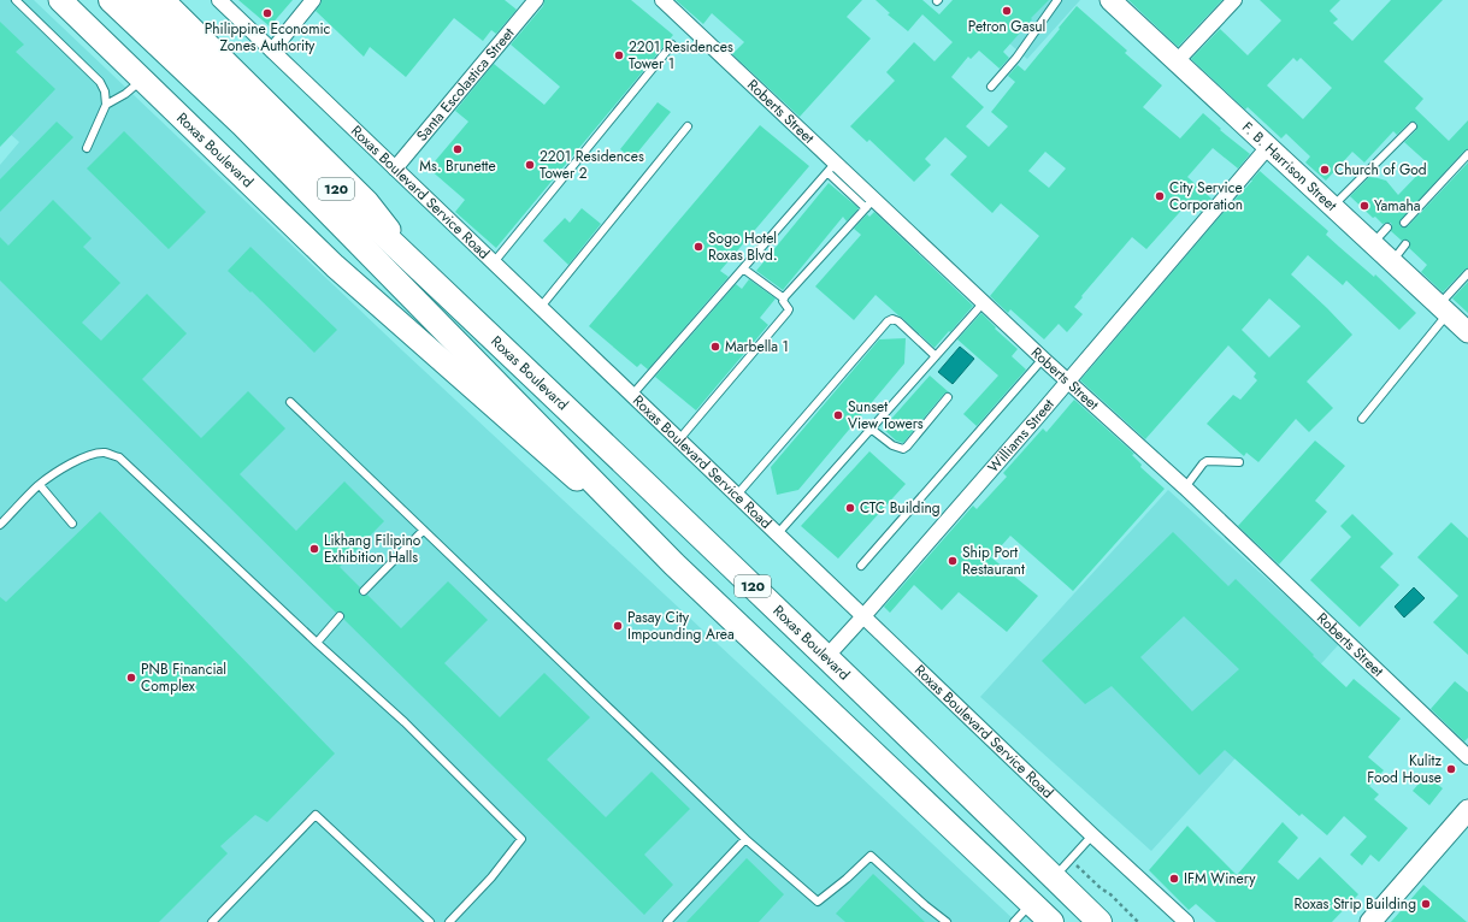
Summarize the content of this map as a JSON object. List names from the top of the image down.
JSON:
{
  "streets": {
    "highway": ["Roxas Boulevard", "120"],
    "main road": ["F. B. Harrison Street"],
    "street": [
      "Santa Escolastica Street",
      "Roberts Street",
      "Roxas Boulevard Service Road",
      "Williams Street"
    ]
  },
  "crossings": [
    ["Santa Escolastica Street", "Roxas Boulevard Service Road"],
    ["Roberts Street", "Williams Street"],
    ["Roxas Boulevard", "Williams Street"],
    ["F. B. Harrison Street", "Williams Street"],
    ["Roxas Boulevard Service Road", "Williams Street"]
  ],
  "places": [
    "Petron Gasul",
    "Philippine Economic Zones Authority",
    "2201 Residences Tower 1",
    "Ms. Brunette",
    "2201 Residences Tower 2",
    "Church of God",
    "City Service Corporation",
    "Yamaha",
    "Sogo Hotel Roxas Blvd.",
    "Marbella 1",
    "Sunset View Towers",
    "CTC Building",
    "Likhang Filipino Exhibition Halls",
    "Ship Port Restaurant",
    "Pasay City Impounding Area",
    "PNB Financial Complex",
    "Kulitz Food House",
    "IFM Winery",
    "Roxas Strip Building"
  ]
}
